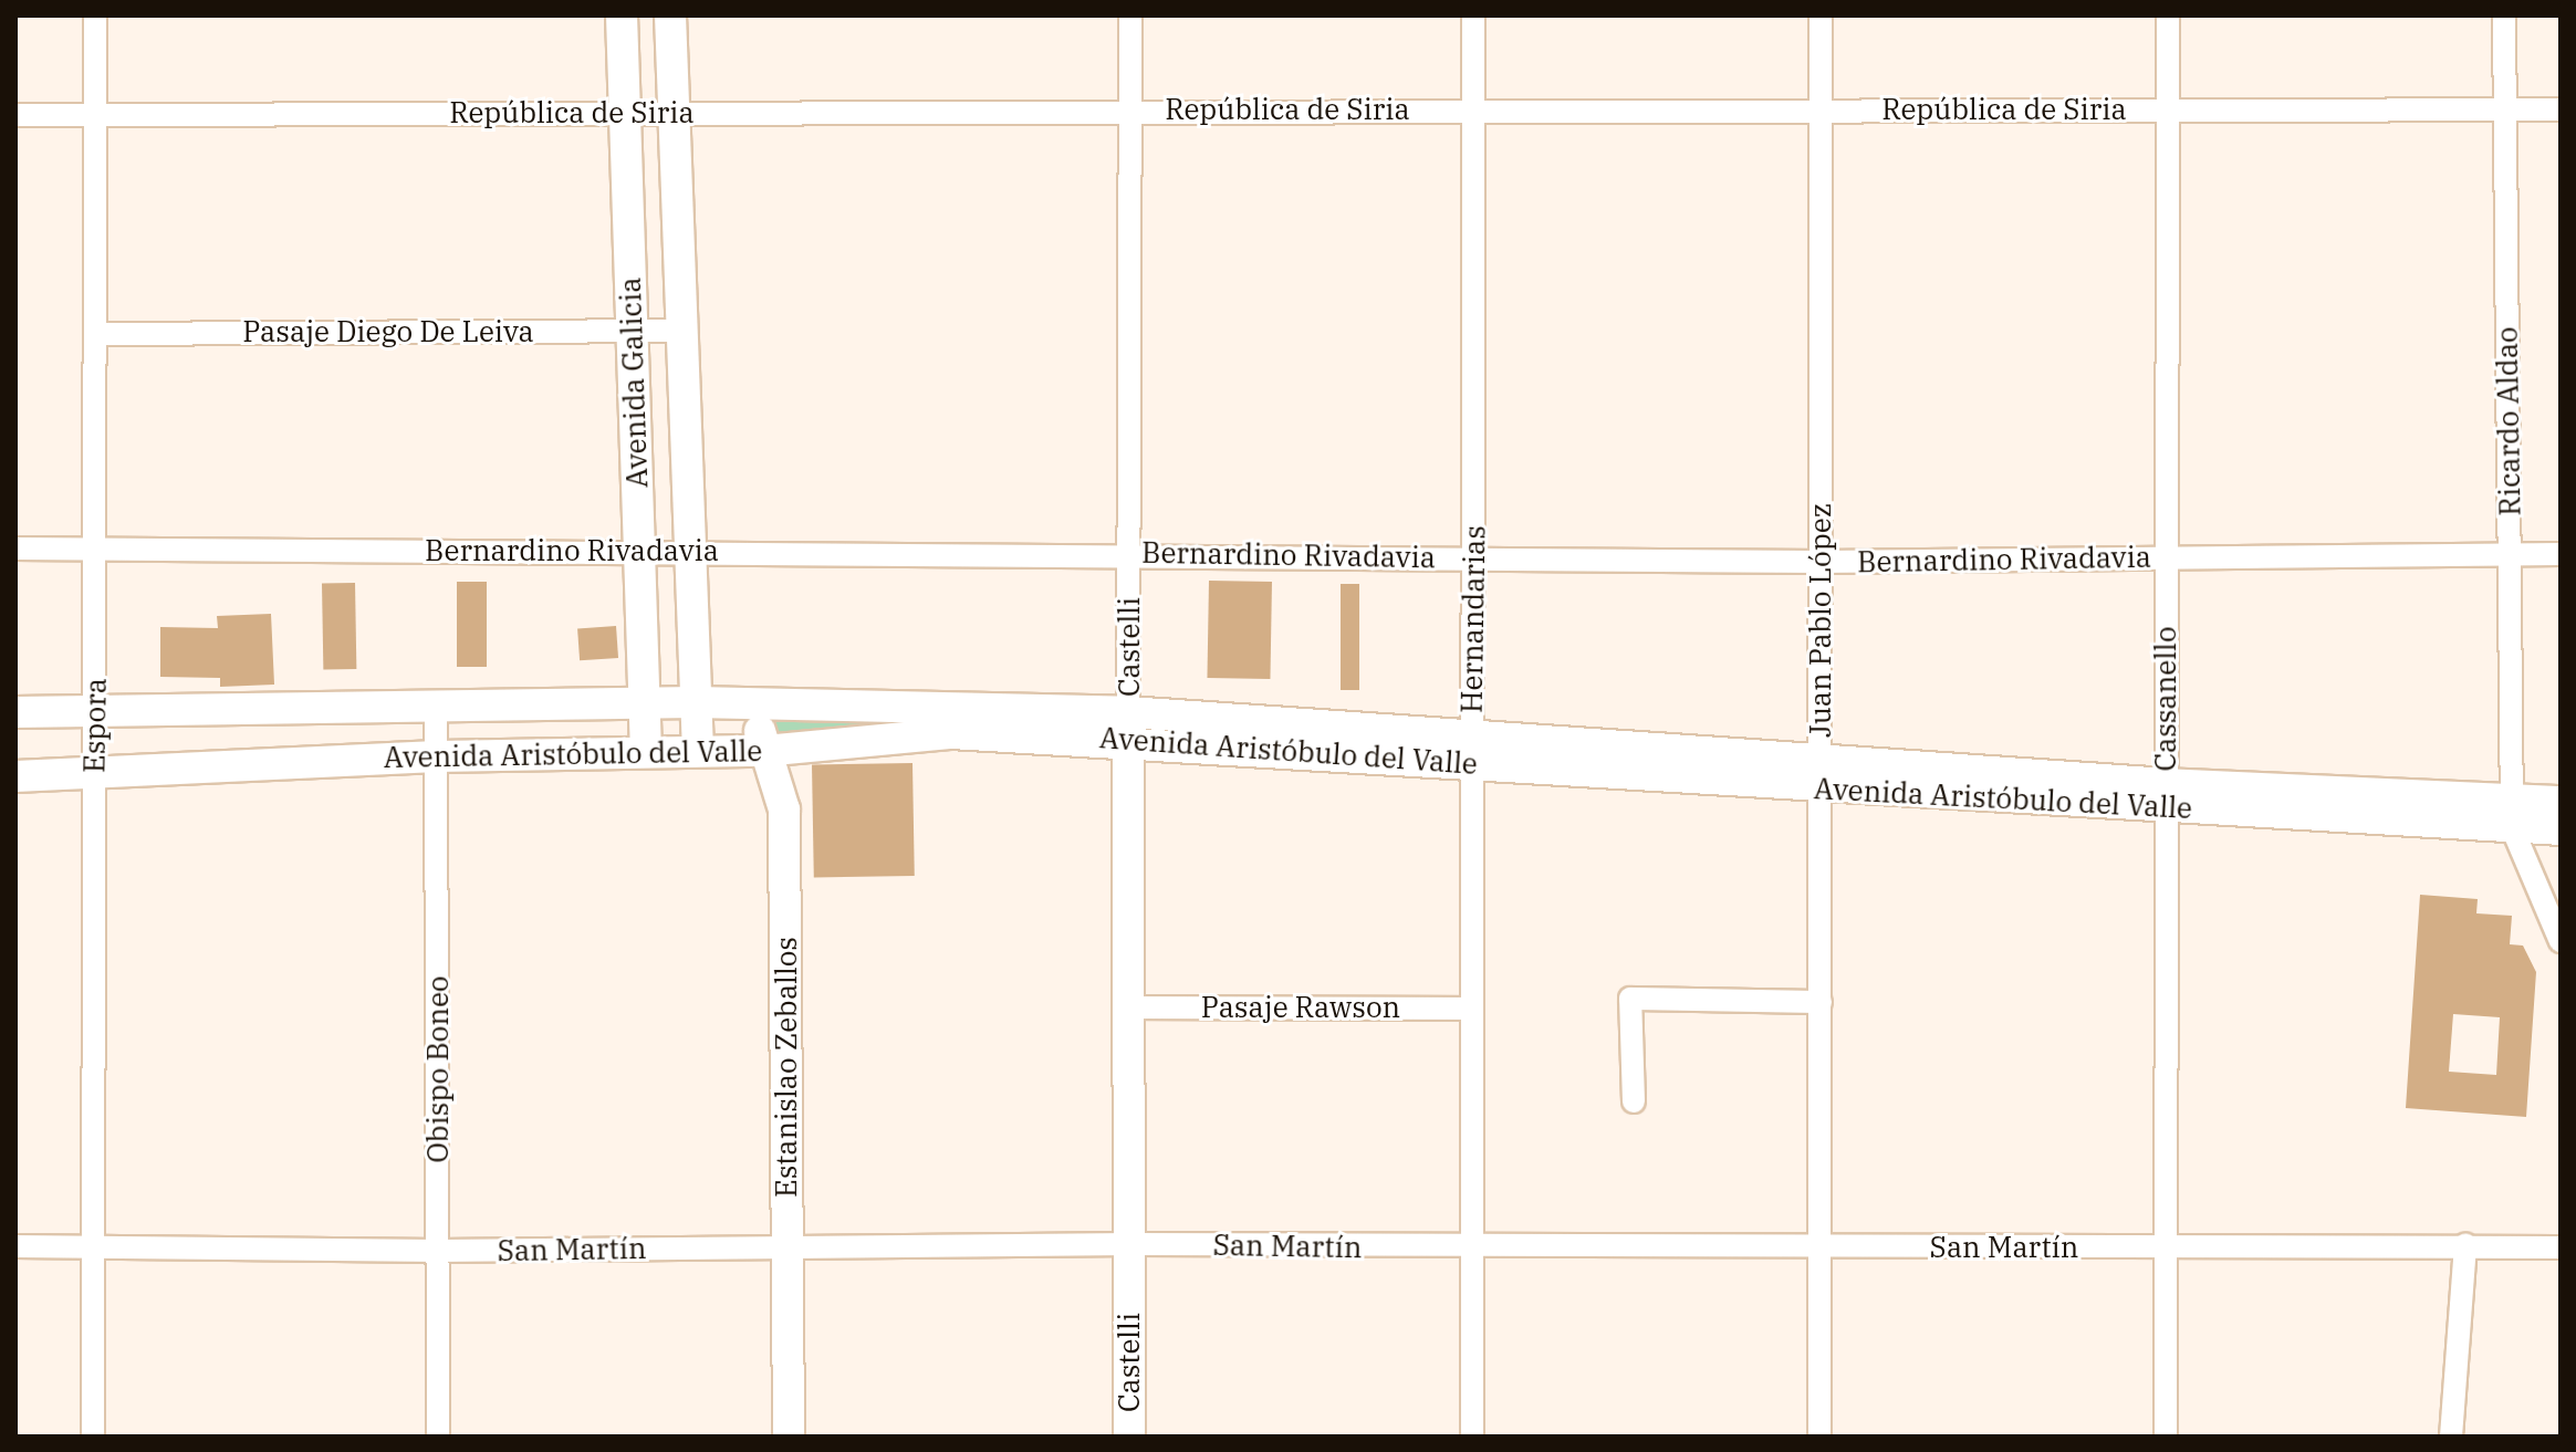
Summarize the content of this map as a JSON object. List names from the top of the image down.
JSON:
{
  "streets": {
    "main road": [
      "Avenida Galicia",
      "Castelli",
      "Avenida Aristóbulo del Valle",
      "Estanislao Zeballos"
    ],
    "street": [
      "República de Siria",
      "Pasaje Diego De Leiva",
      "Ricardo Aldao",
      "Bernardino Rivadavia",
      "Hernandarias",
      "Juan Pablo López",
      "Cassanello",
      "Espora",
      "Pasaje Rawson",
      "Obispo Boneo",
      "San Martín"
    ]
  },
  "crossings": [
    ["República de Siria", "Avenida Galicia"],
    ["República de Siria", "Ricardo Aldao"],
    ["República de Siria", "Hernandarias"],
    ["República de Siria", "Juan Pablo López"],
    ["República de Siria", "Castelli"],
    ["República de Siria", "Cassanello"],
    ["República de Siria", "Espora"],
    ["Pasaje Diego De Leiva", "Avenida Galicia"],
    ["Pasaje Diego De Leiva", "Espora"],
    ["Avenida Galicia", "Bernardino Rivadavia"],
    ["Avenida Galicia", "Avenida Aristóbulo del Valle"],
    ["Ricardo Aldao", "Bernardino Rivadavia"],
    ["Ricardo Aldao", "Avenida Aristóbulo del Valle"],
    ["Bernardino Rivadavia", "Hernandarias"],
    ["Bernardino Rivadavia", "Juan Pablo López"],
    ["Bernardino Rivadavia", "Castelli"],
    ["Bernardino Rivadavia", "Cassanello"],
    ["Bernardino Rivadavia", "Espora"],
    ["Hernandarias", "Avenida Aristóbulo del Valle"],
    ["Hernandarias", "Pasaje Rawson"],
    ["Hernandarias", "San Martín"],
    ["Juan Pablo López", "Avenida Aristóbulo del Valle"],
    ["Juan Pablo López", "San Martín"],
    ["Castelli", "Avenida Aristóbulo del Valle"],
    ["Castelli", "Pasaje Rawson"],
    ["Castelli", "San Martín"],
    ["Cassanello", "Avenida Aristóbulo del Valle"],
    ["Cassanello", "San Martín"],
    ["Espora", "Avenida Aristóbulo del Valle"],
    ["Espora", "San Martín"],
    ["Avenida Aristóbulo del Valle", "Estanislao Zeballos"],
    ["Avenida Aristóbulo del Valle", "Obispo Boneo"],
    ["Estanislao Zeballos", "San Martín"],
    ["Obispo Boneo", "San Martín"]
  ]
}
